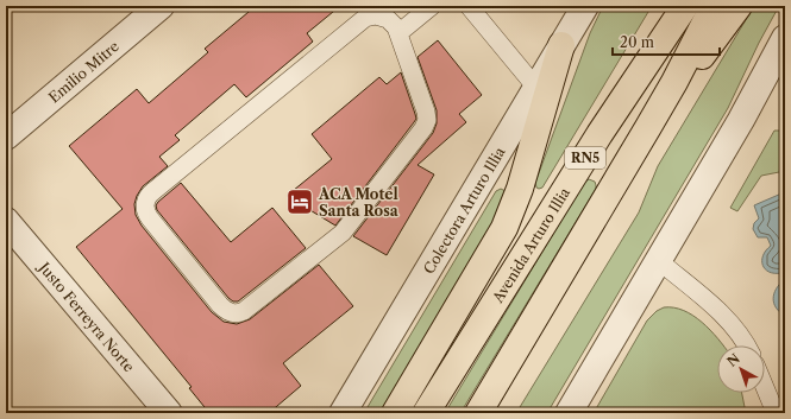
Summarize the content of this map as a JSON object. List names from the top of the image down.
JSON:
{
  "streets": {
    "highway": ["RN5", "Avenida Arturo Illia"],
    "street": ["Emilio Mitre", "Colectora Arturo Illia", "Justo Ferreyra Norte"]
  },
  "places": {
    "hotel": ["ACA Motel Santa Rosa"]
  },
  "scale_bar": "20 m",
  "north": "top left"
}
